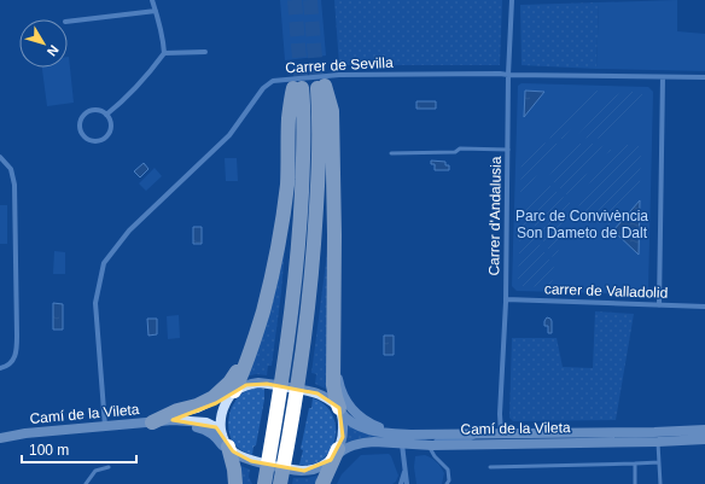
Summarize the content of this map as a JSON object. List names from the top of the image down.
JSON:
{
  "streets": {
    "street": [
      "Carrer de Sevilla",
      "Carrer d'Andalusia",
      "carrer de Valladolid",
      "Camí de la Vileta"
    ]
  },
  "crossings": [
    ["Carrer de Sevilla", "Carrer d'Andalusia"],
    ["Carrer de Sevilla", "Camí de la Vileta"],
    ["Carrer d'Andalusia", "carrer de Valladolid"],
    ["Carrer d'Andalusia", "Camí de la Vileta"]
  ],
  "parks": ["Parc de Convivència Son Dameto de Dalt"],
  "scale_bar": "100 m",
  "north": "bottom right"
}
